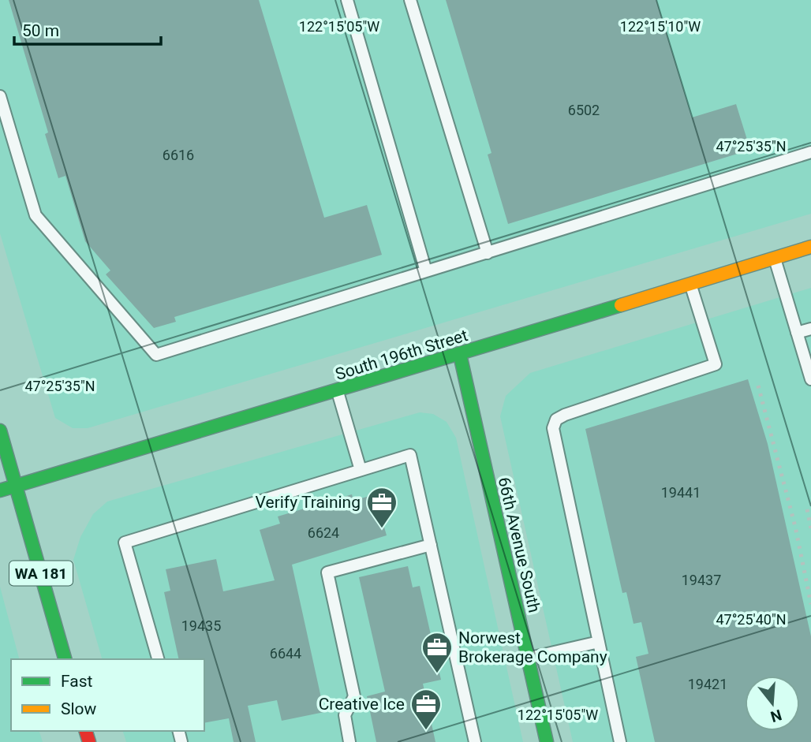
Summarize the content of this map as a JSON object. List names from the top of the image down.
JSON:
{
  "streets": {
    "main road": ["South 196th Street", "66th Avenue South", "WA 181"]
  },
  "crossings": [
    ["South 196th Street", "66th Avenue South"],
    ["South 196th Street", "WA 181"]
  ],
  "places": {
    "office": ["Verify Training", "Norwest Brokerage Company", "Creative Ice"]
  },
  "house_numbers": [
    "6502",
    "6616",
    "19441",
    "6624",
    "19437",
    "19435",
    "6644",
    "19421"
  ],
  "legend": ["Fast", "Slow"],
  "scale_bar": "50 m",
  "north": "bottom",
  "coordinates": [
    "122°15'05\"W",
    "122°15'10\"W",
    "47°25'35\"N",
    "47°25'40\"N"
  ]
}
